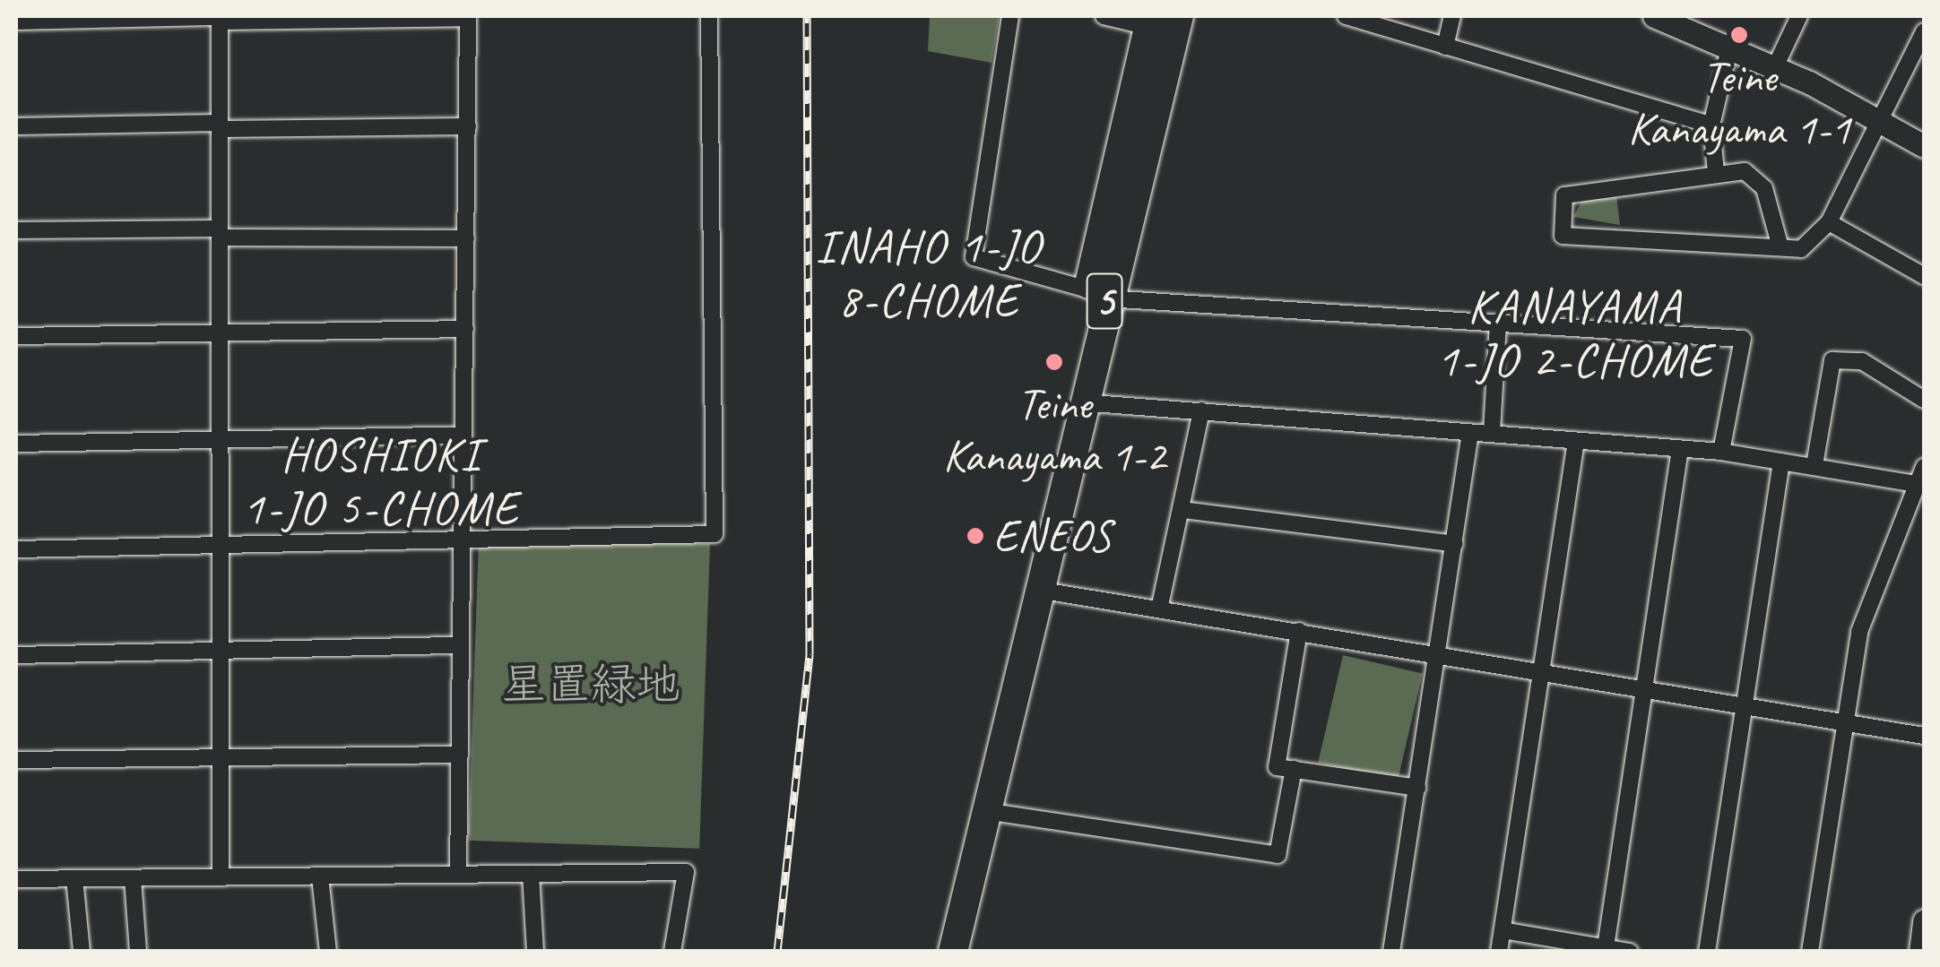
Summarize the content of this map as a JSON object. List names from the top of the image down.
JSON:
{
  "streets": {
    "highway": ["5"]
  },
  "districts": ["INAHO 1-JO 8-CHOME", "KANAYAMA 1-JO 2-CHOME", "HOSHIOKI 1-JO 5-CHOME"],
  "parks": ["星置緑地"],
  "places": ["Teine Kanayama 1-1", "Teine Kanayama 1-2", "ENEOS"]
}
